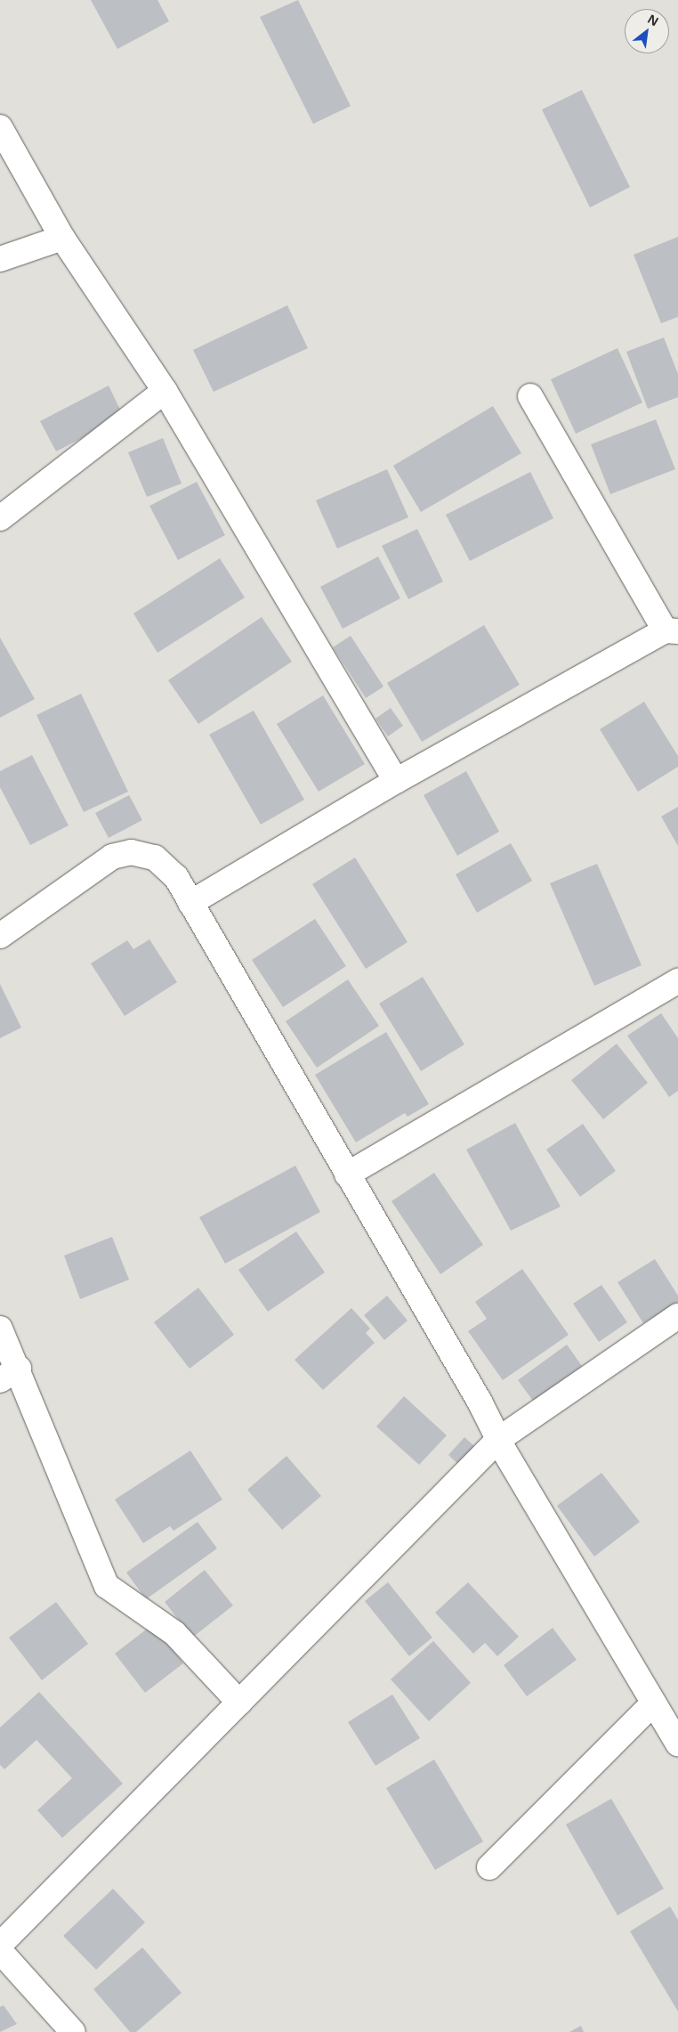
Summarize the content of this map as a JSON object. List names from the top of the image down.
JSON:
{
  "north": "top right"
}
